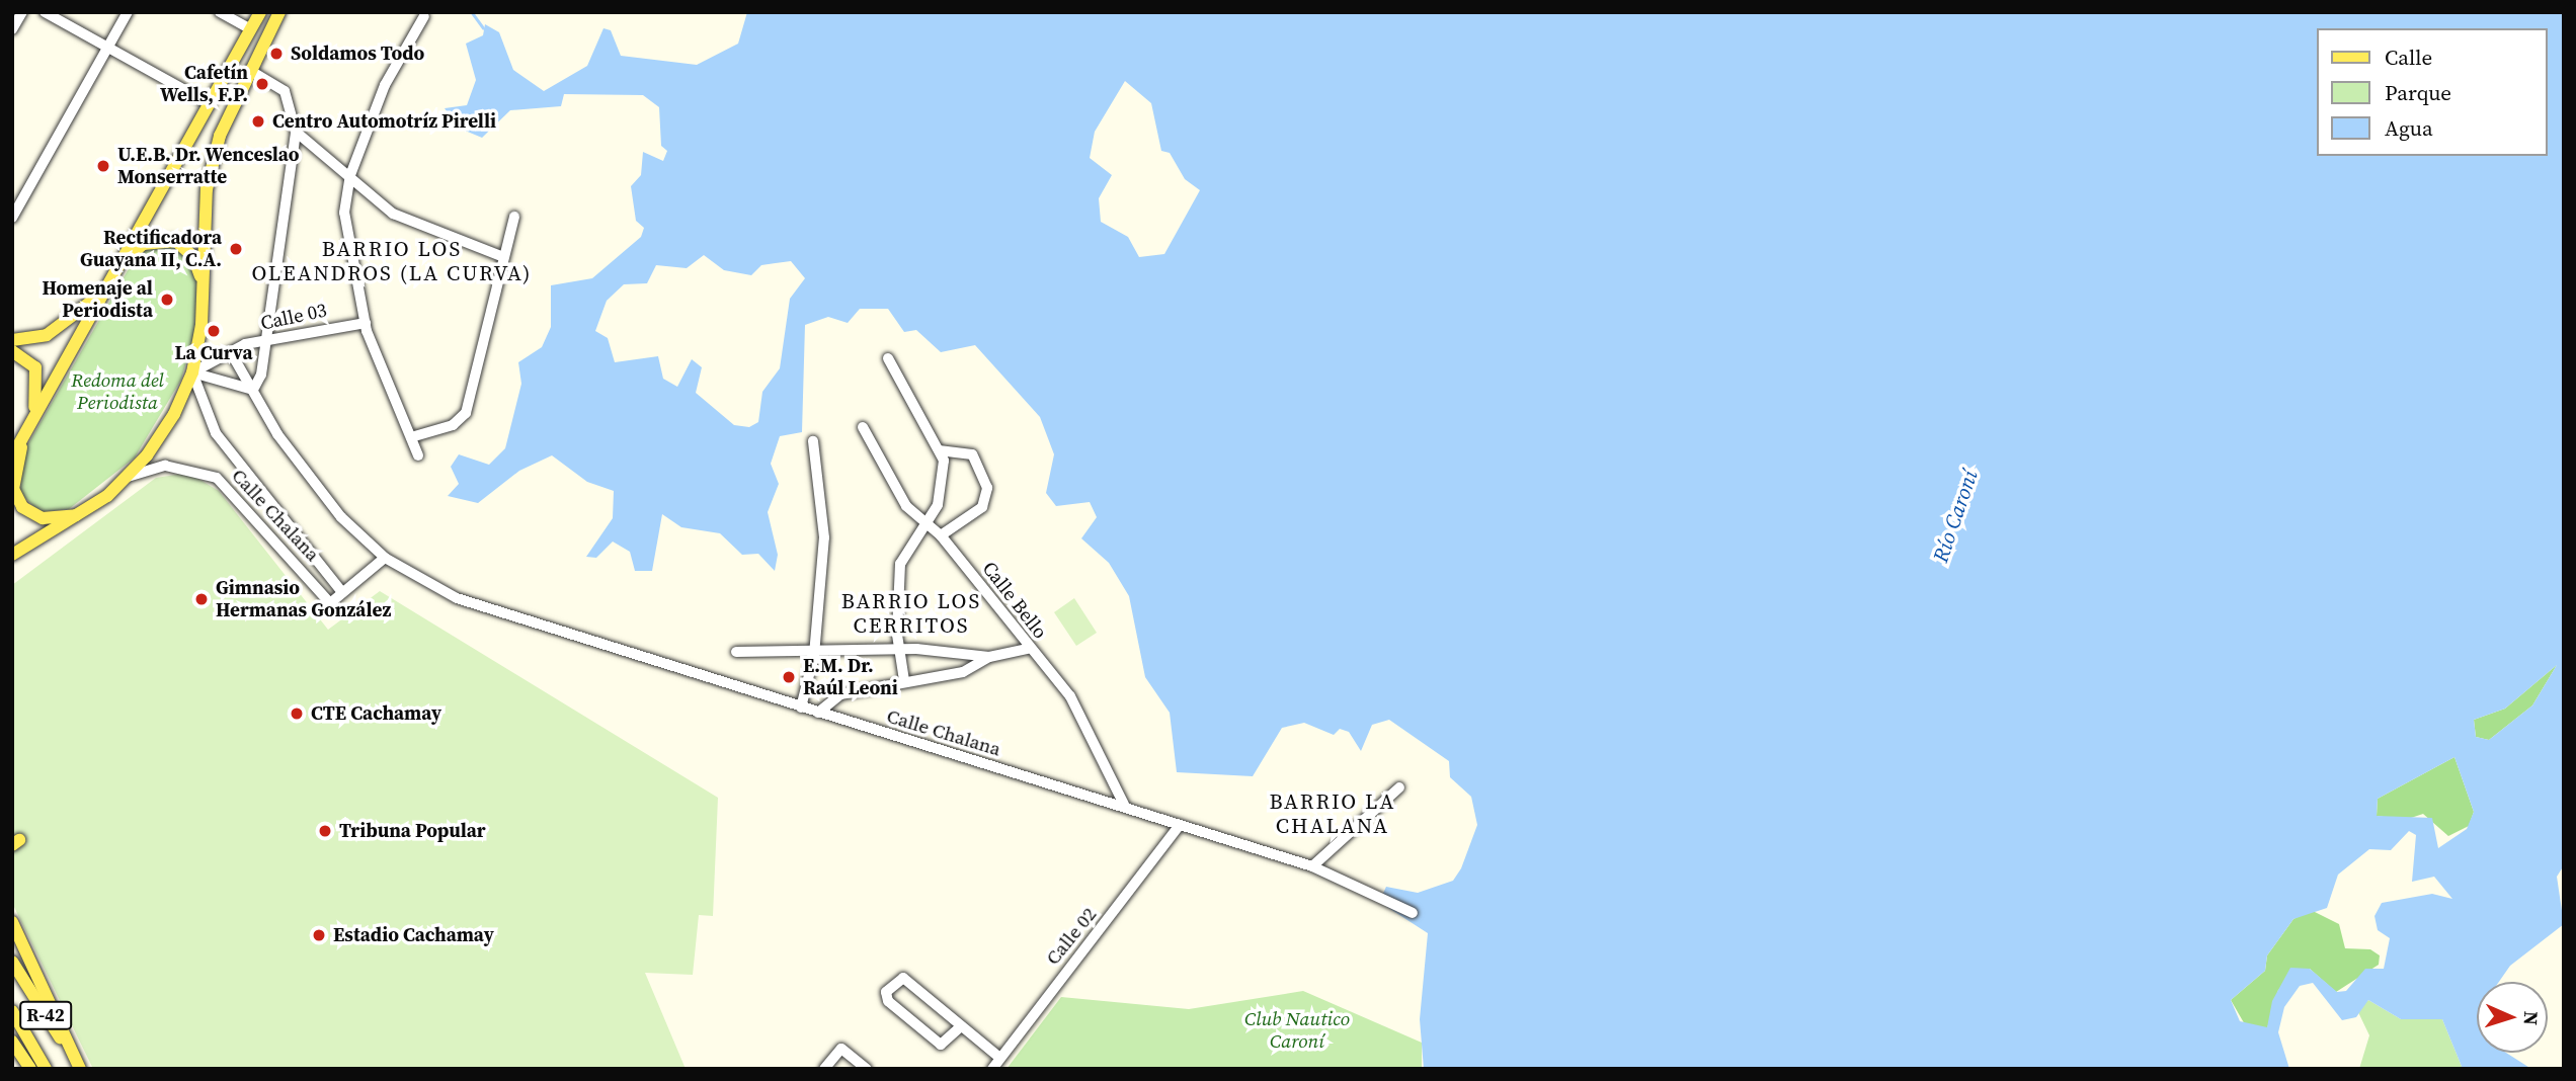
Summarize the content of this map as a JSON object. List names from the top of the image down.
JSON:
{
  "streets": {
    "main road": ["R-42"],
    "street": [
      "Calle 03",
      "Calle Chalana",
      "Calle Bello",
      "Calle 02"
    ]
  },
  "crossings": [
    ["Calle 03", "Calle Chalana"],
    ["Calle Chalana", "Calle Bello"],
    ["Calle Chalana", "Calle 02"]
  ],
  "districts": ["BARRIO LOS OLEANDROS (LA CURVA)", "BARRIO LOS CERRITOS", "BARRIO LA CHALANA"],
  "water": ["Río Caroní"],
  "parks": ["Redoma del Periodista", "Club Nautico Caroní"],
  "places": [
    "Soldamos Todo",
    "Cafetín Wells, F.P.",
    "Centro Automotríz Pirelli",
    "U.E.B. Dr. Wenceslao Monserratte",
    "Rectificadora Guayana II, C.A.",
    "Homenaje al Periodista",
    "La Curva",
    "Gimnasio Hermanas González",
    "E.M. Dr. Raúl Leoni",
    "CTE Cachamay",
    "Tribuna Popular",
    "Estadio Cachamay"
  ],
  "legend": ["Calle", "Parque", "Agua"],
  "north": "right"
}
